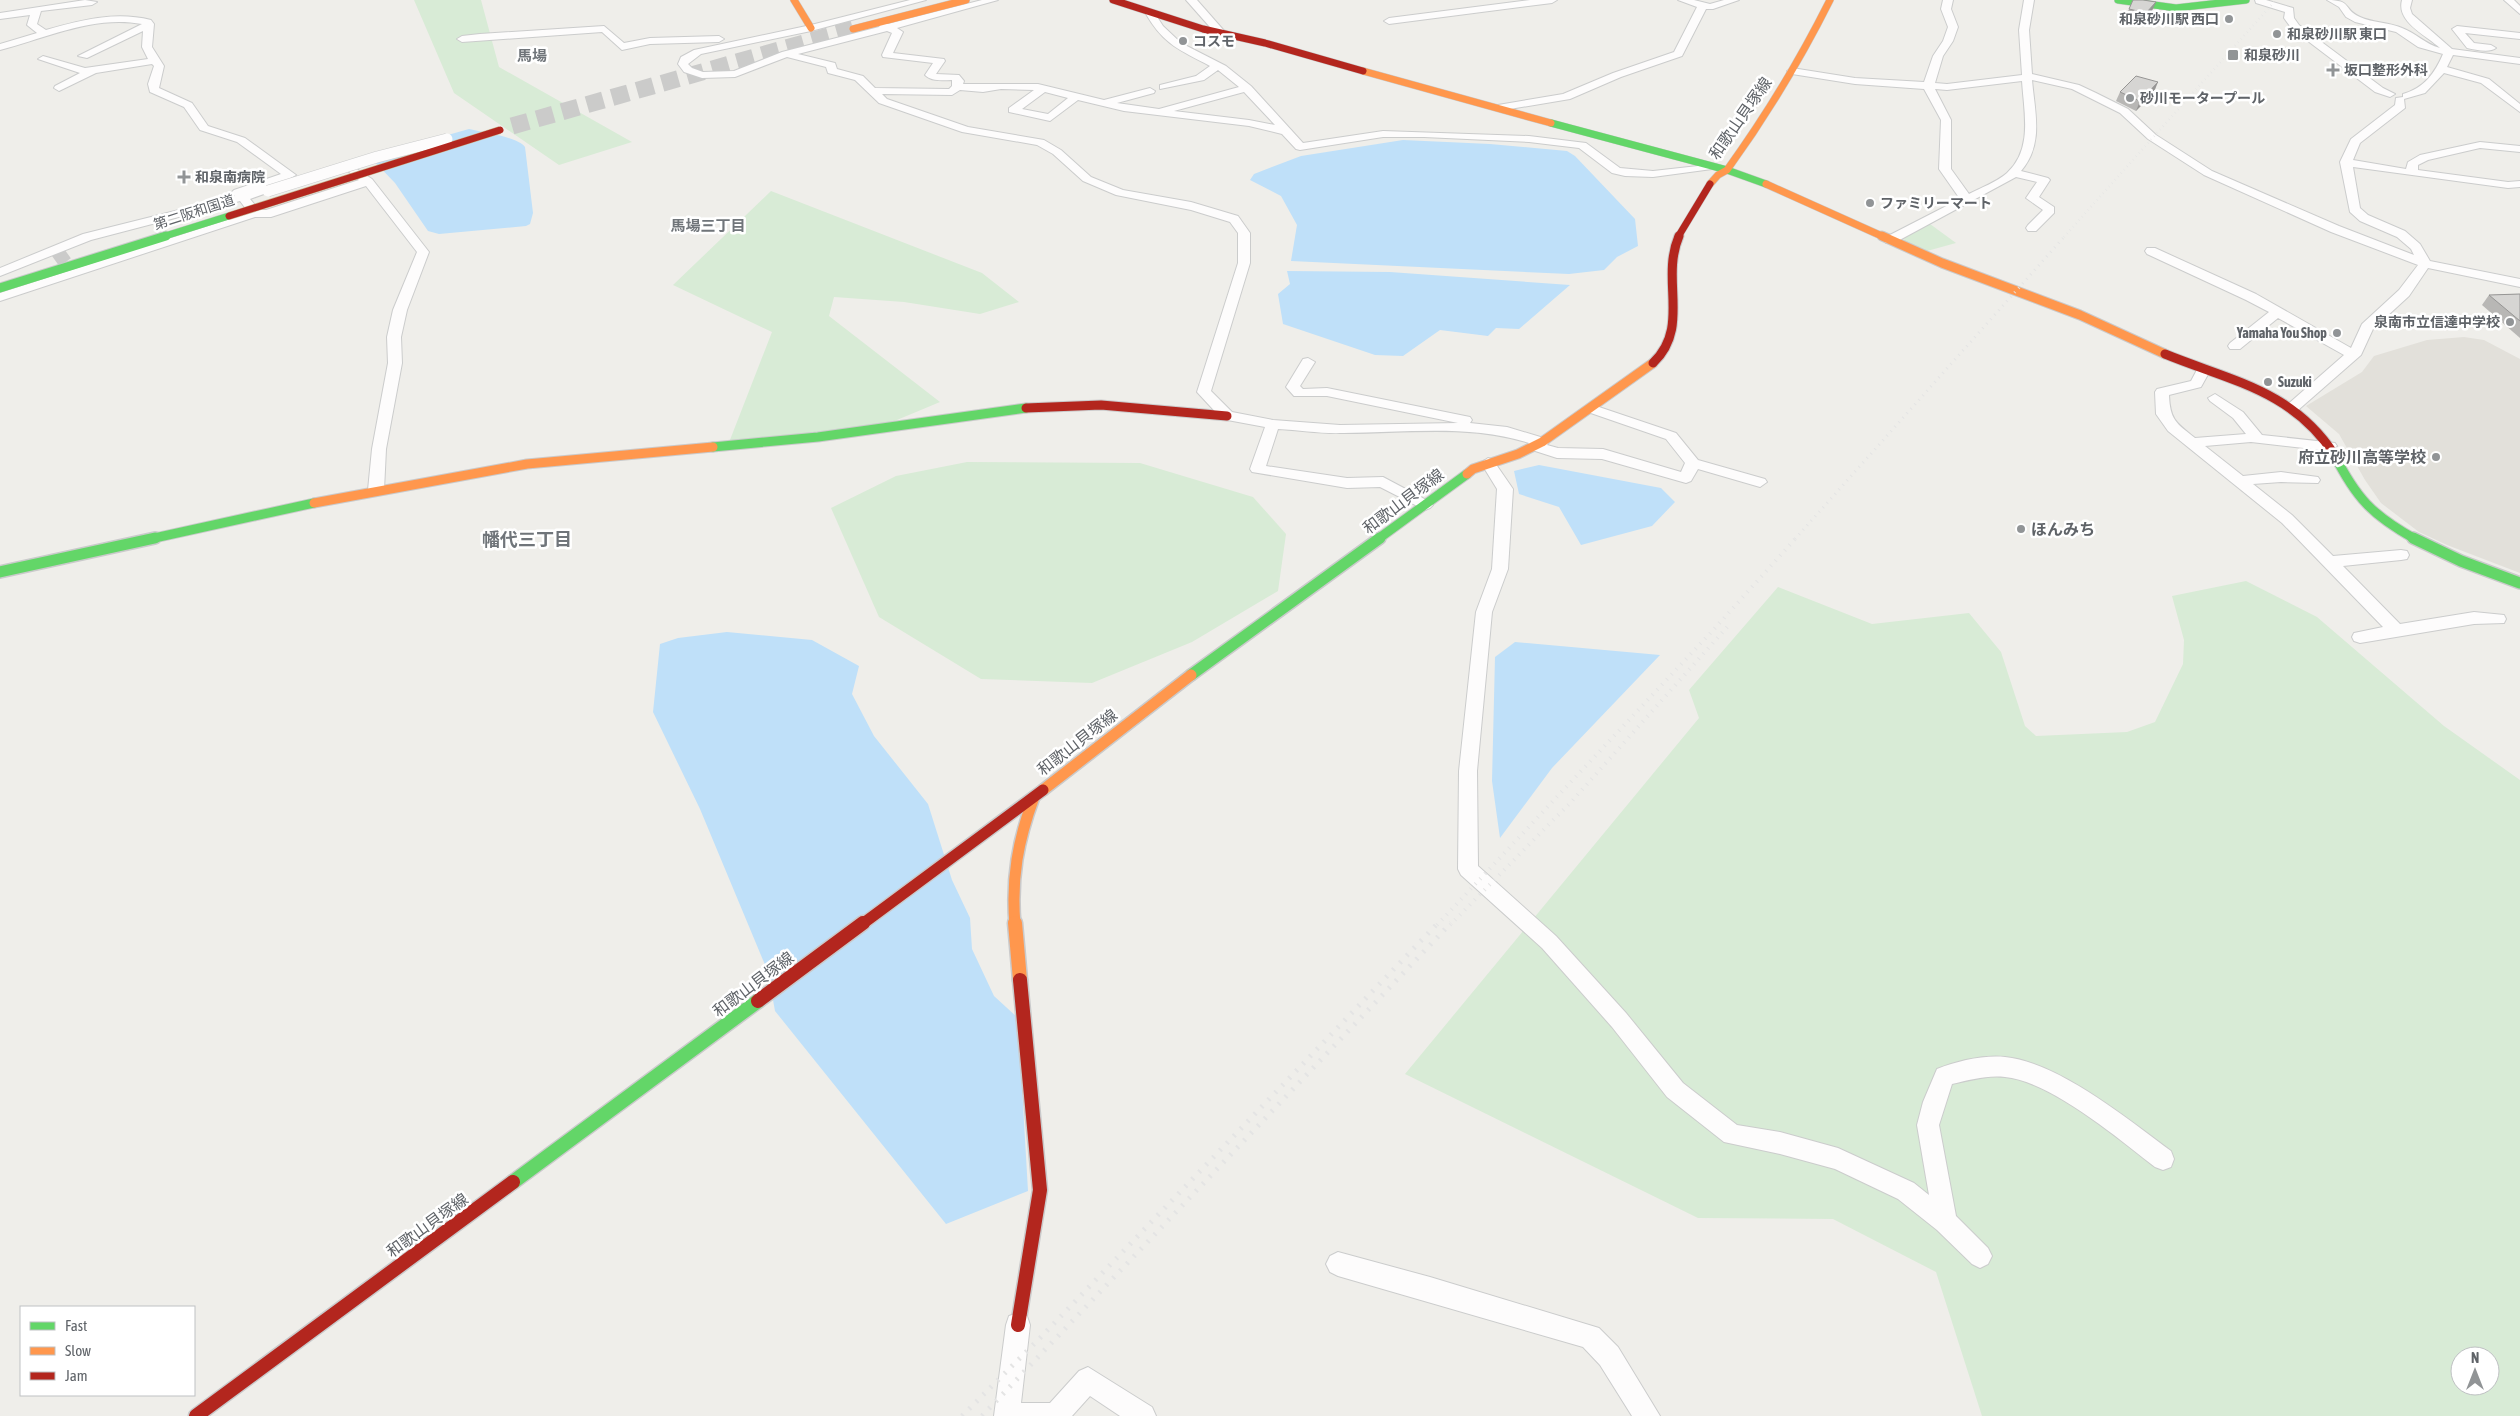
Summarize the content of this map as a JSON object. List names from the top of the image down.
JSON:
{
  "streets": {
    "main road": ["和歌山貝塚線", "第二阪和国道"]
  },
  "districts": ["馬場", "馬場三丁目", "幡代三丁目"],
  "places": {
    "other": [
      "和泉砂川駅 西口",
      "和泉砂川駅 東口",
      "コスモ",
      "砂川モータープール",
      "ファミリーマート",
      "泉南市立信達中学校",
      "Yamaha You Shop",
      "Suzuki",
      "府立砂川高等学校",
      "ほんみち"
    ],
    "transit": ["和泉砂川"],
    "health": ["坂口整形外科", "和泉南病院"]
  },
  "legend": ["Fast", "Slow", "Jam"],
  "north": "top"
}
